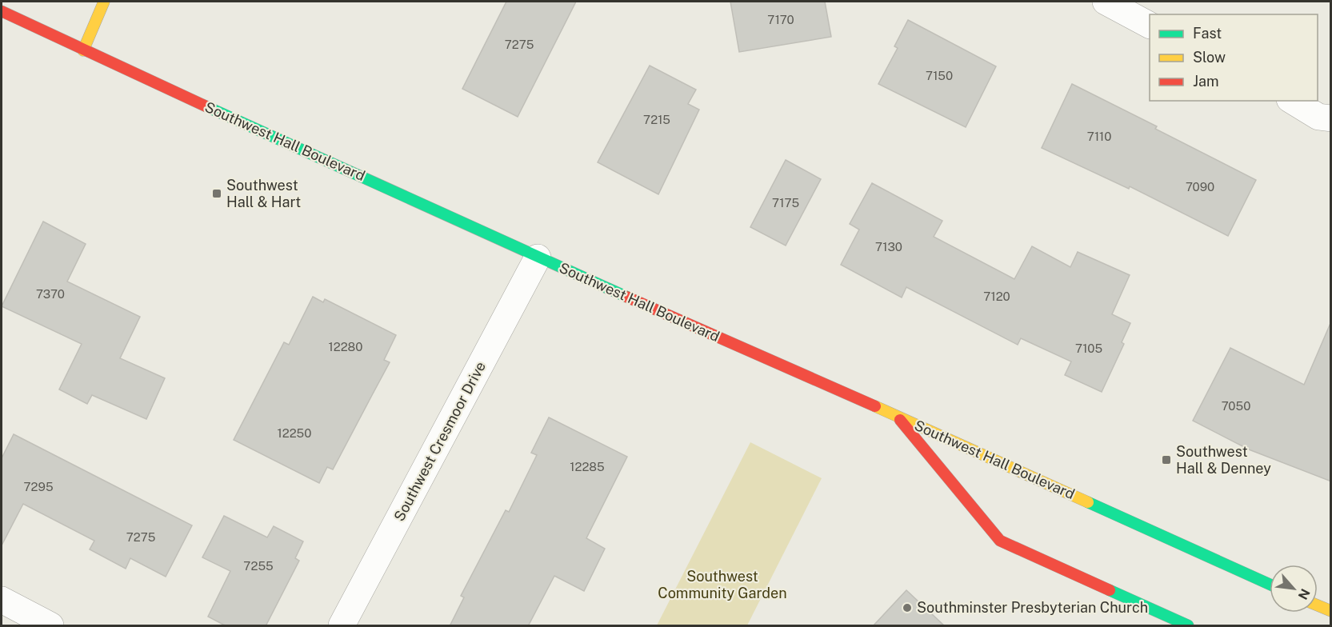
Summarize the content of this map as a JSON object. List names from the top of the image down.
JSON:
{
  "streets": {
    "main road": ["Southwest Hall Boulevard"],
    "street": ["Southwest Cresmoor Drive"]
  },
  "crossings": [
    ["Southwest Hall Boulevard", "Southwest Cresmoor Drive"]
  ],
  "parks": ["Southwest Community Garden"],
  "places": {
    "transit": ["Southwest Hall & Hart", "Southwest Hall & Denney"],
    "other": ["Southminster Presbyterian Church"]
  },
  "house_numbers": [
    "7170",
    "7275",
    "7150",
    "7215",
    "7110",
    "7090",
    "7175",
    "7130",
    "7370",
    "7120",
    "12280",
    "7105",
    "7050",
    "12250",
    "12285",
    "7295",
    "7275",
    "7255"
  ],
  "legend": ["Fast", "Slow", "Jam"],
  "north": "bottom right"
}
